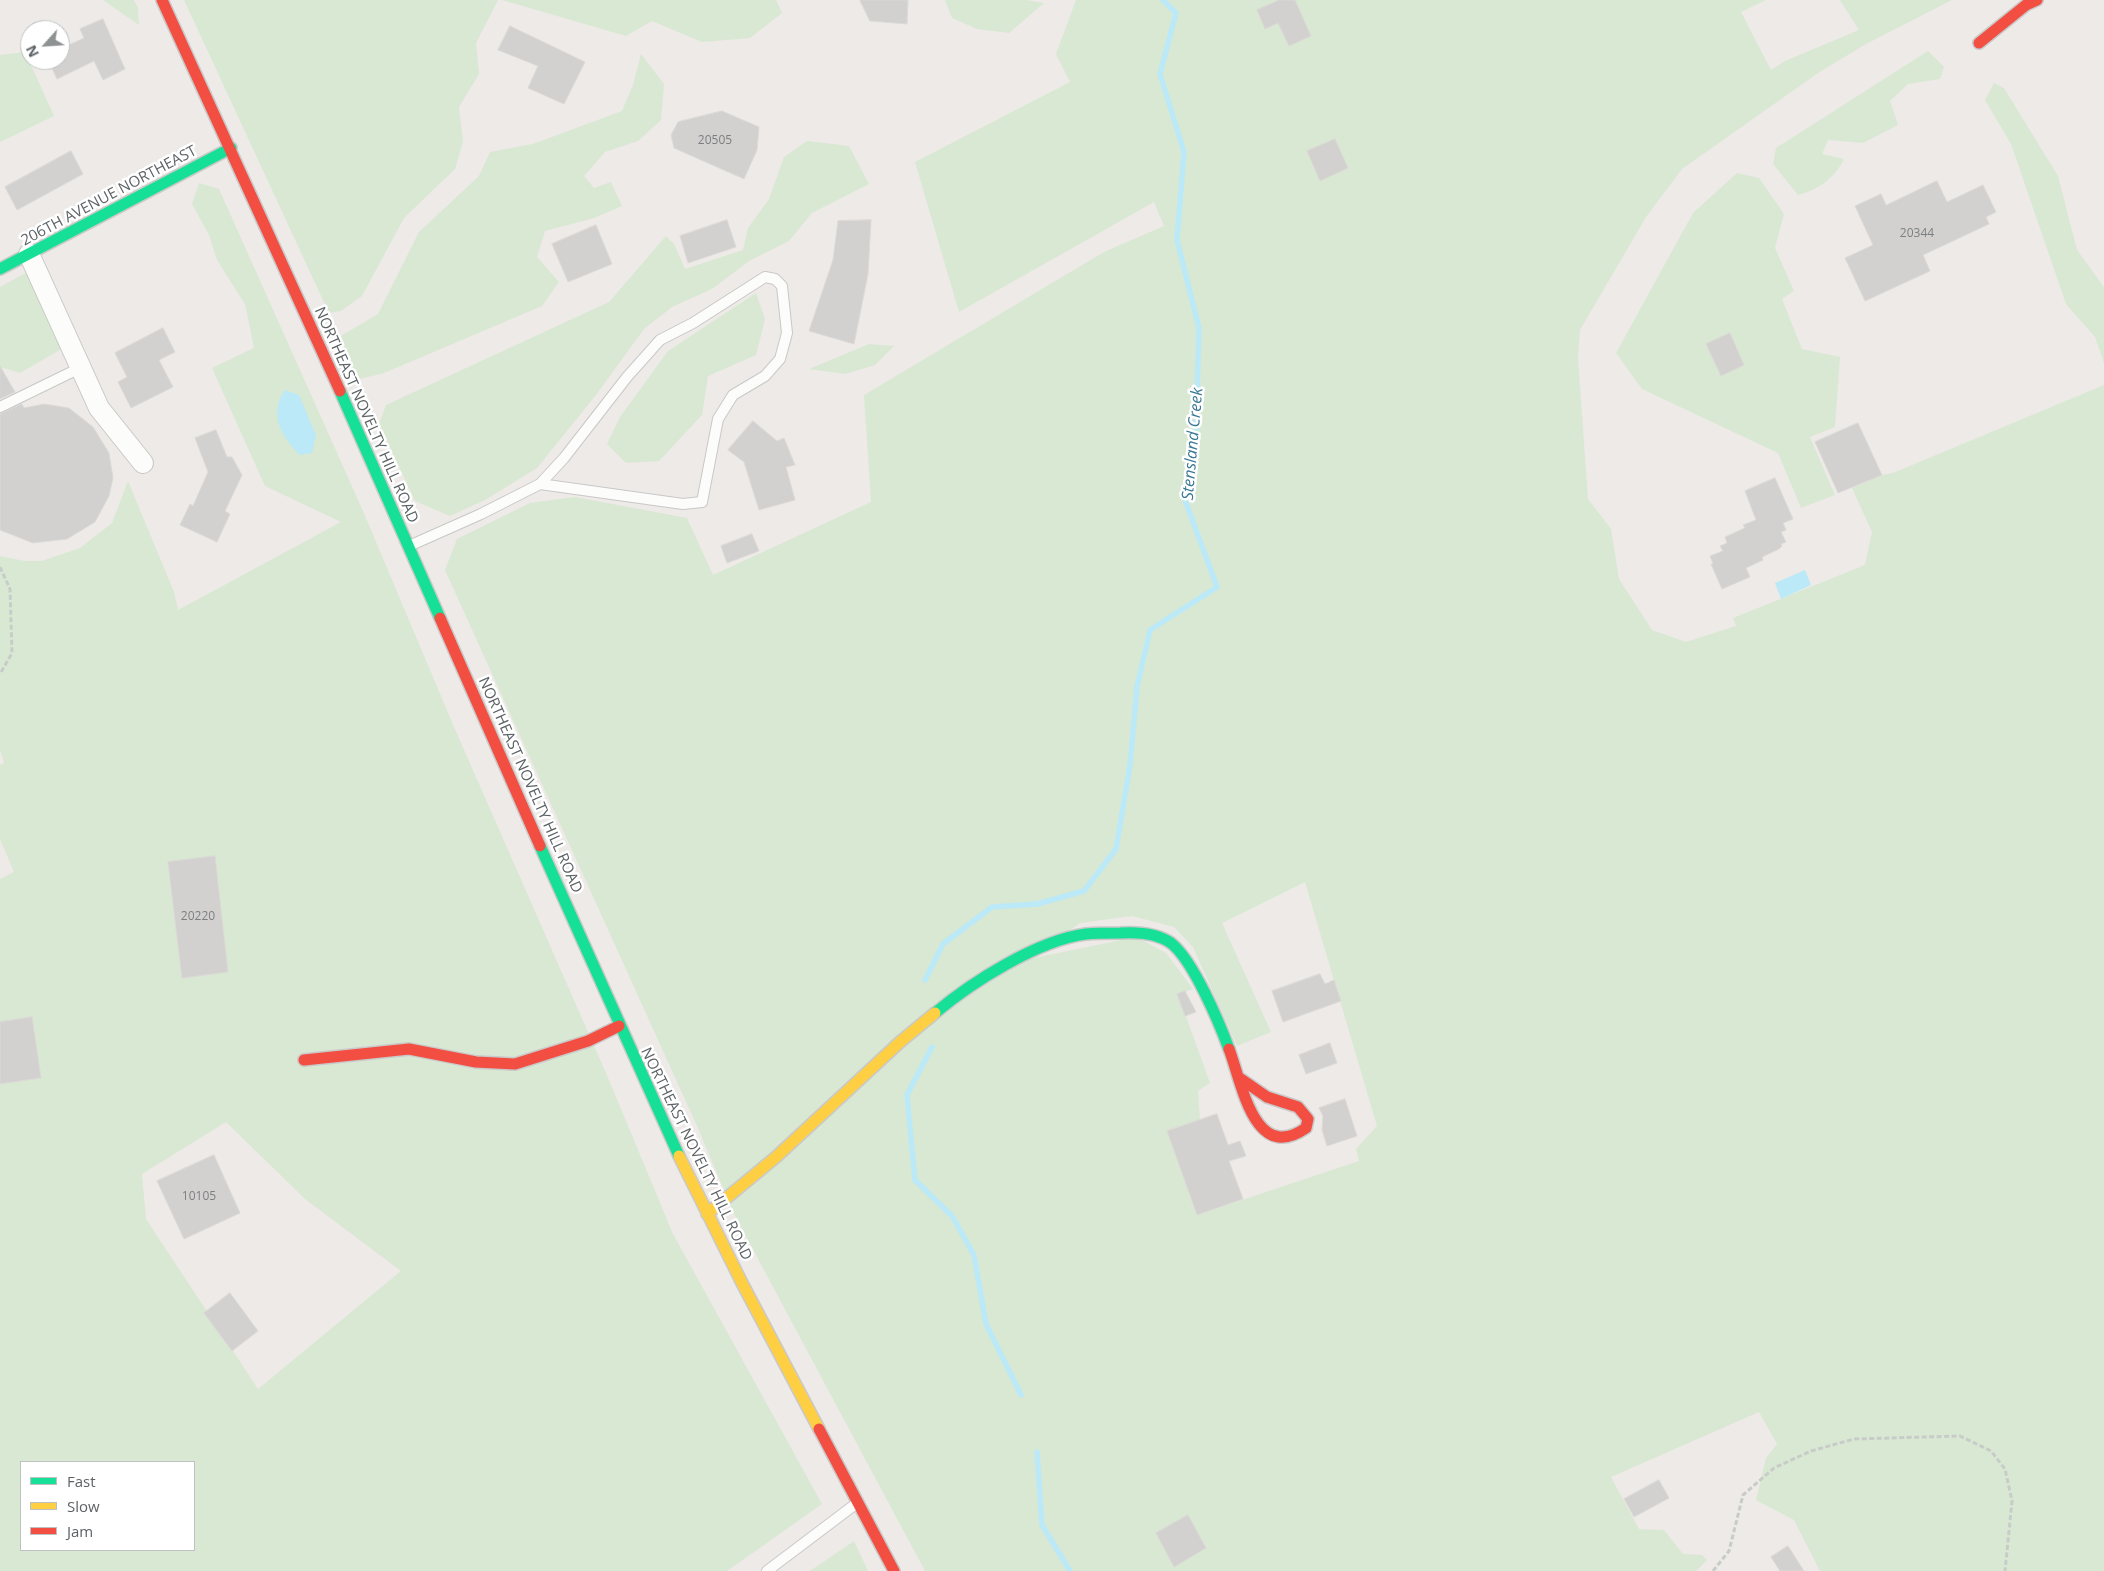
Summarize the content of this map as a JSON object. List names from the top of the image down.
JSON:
{
  "streets": {
    "main road": ["206TH AVENUE NORTHEAST", "NORTHEAST NOVELTY HILL ROAD"]
  },
  "crossings": [
    ["206TH AVENUE NORTHEAST", "NORTHEAST NOVELTY HILL ROAD"]
  ],
  "water": ["Stensland Creek"],
  "house_numbers": [
    "20505",
    "20344",
    "20220",
    "10105"
  ],
  "legend": ["Fast", "Slow", "Jam"],
  "north": "bottom left"
}
